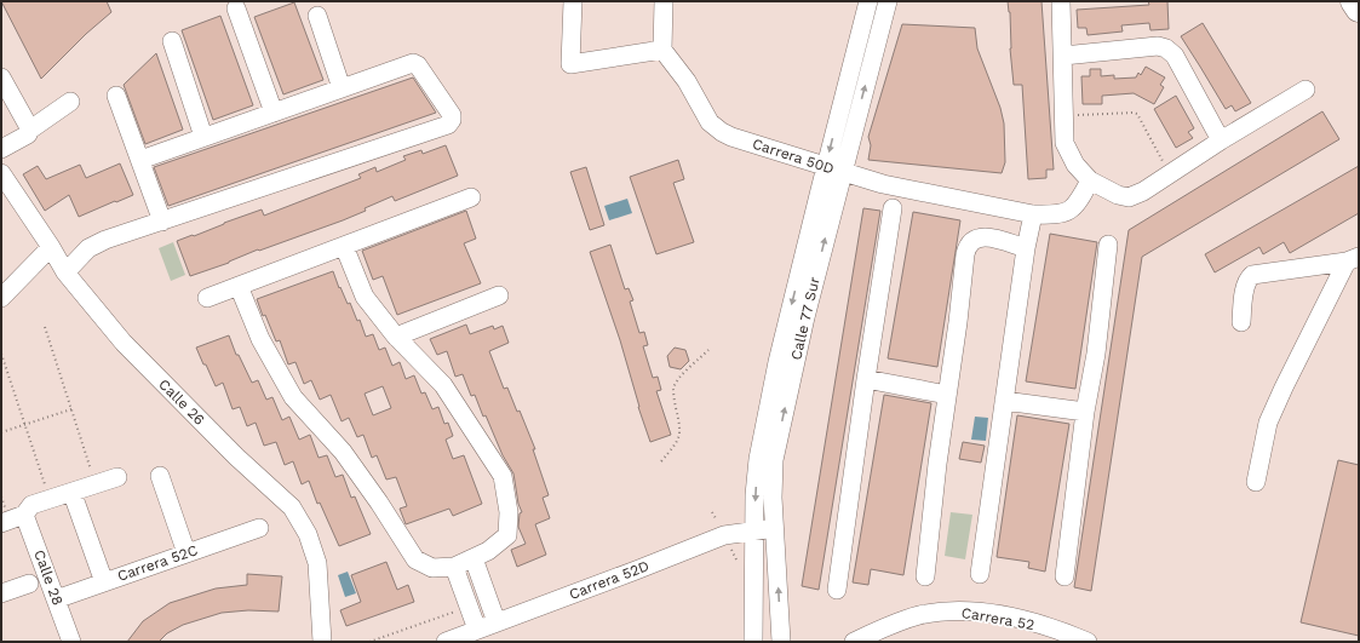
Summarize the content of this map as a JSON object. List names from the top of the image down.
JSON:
{
  "streets": {
    "street": [
      "Carrera 50D",
      "Calle 77 Sur",
      "Calle 26",
      "Carrera 52C",
      "Calle 28",
      "Carrera 52D",
      "Carrera 52"
    ]
  },
  "crossings": [
    ["Carrera 50D", "Calle 77 Sur"],
    ["Calle 77 Sur", "Carrera 52D"],
    ["Carrera 52C", "Calle 28"]
  ]
}
